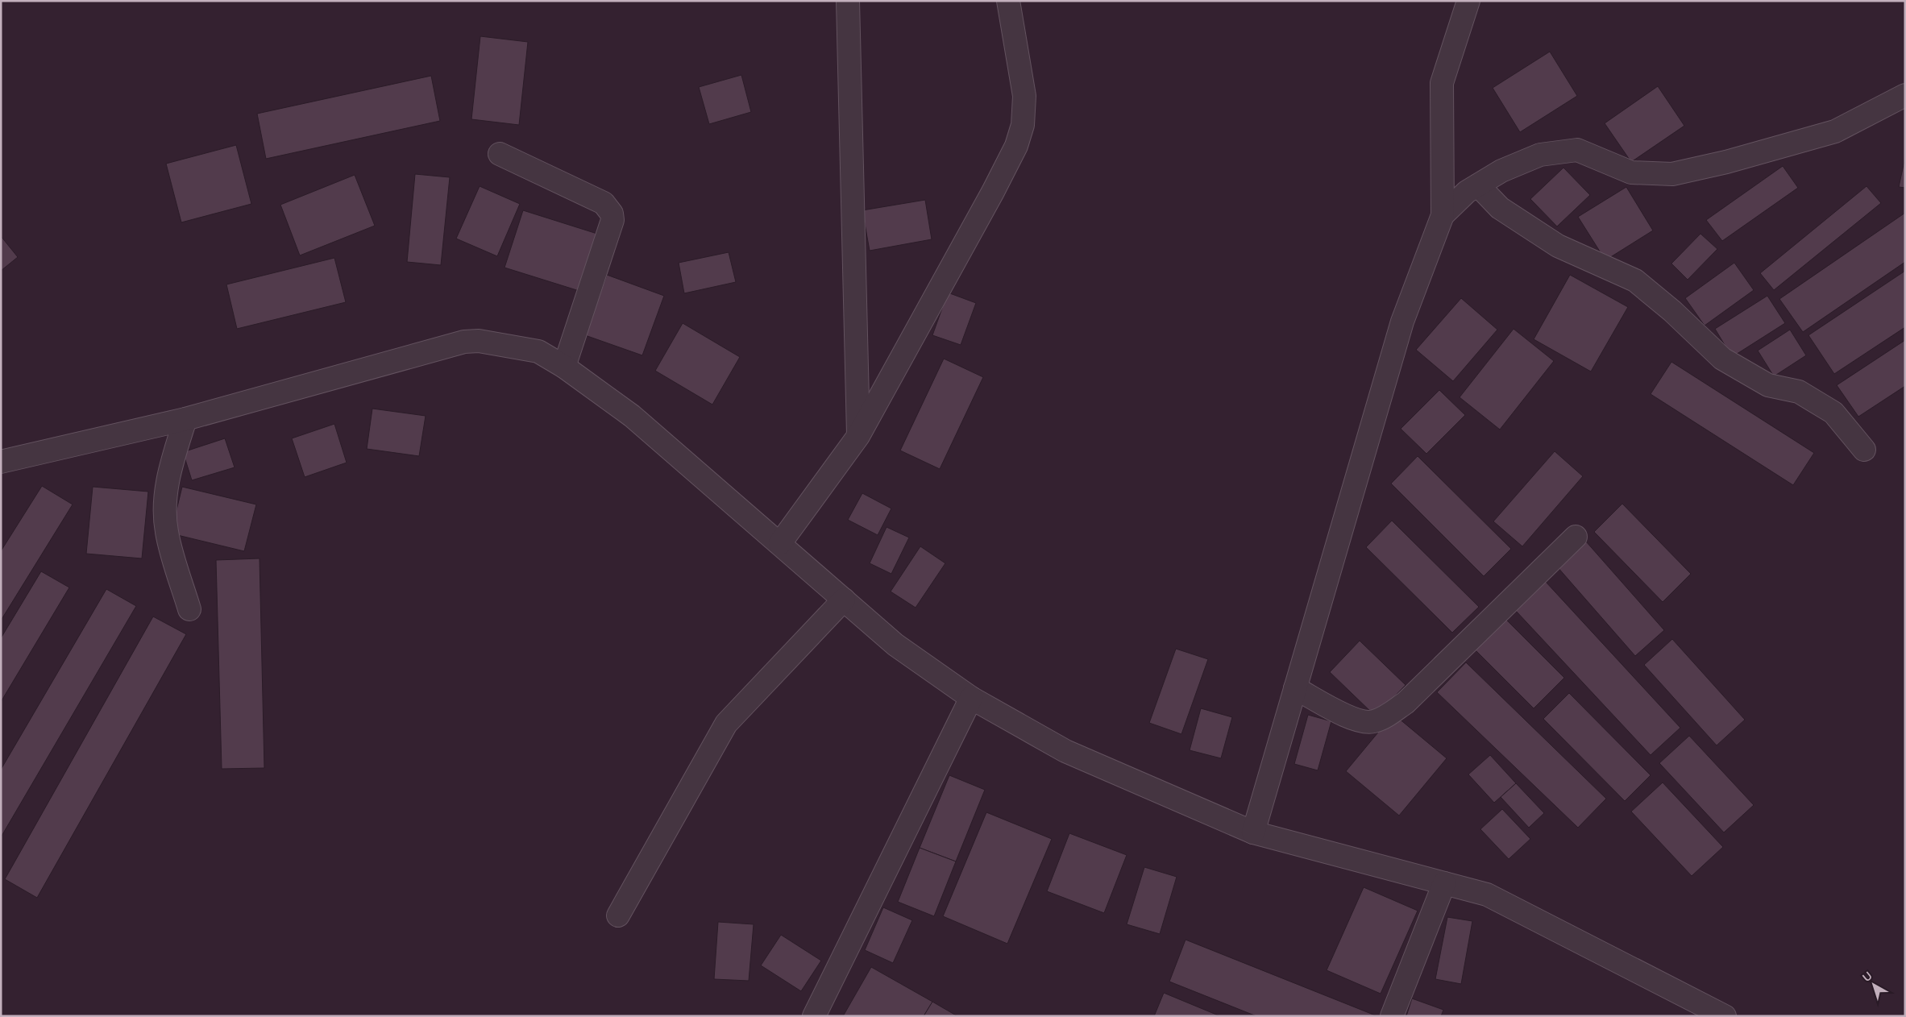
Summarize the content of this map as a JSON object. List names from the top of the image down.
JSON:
{
  "north": "top left"
}
